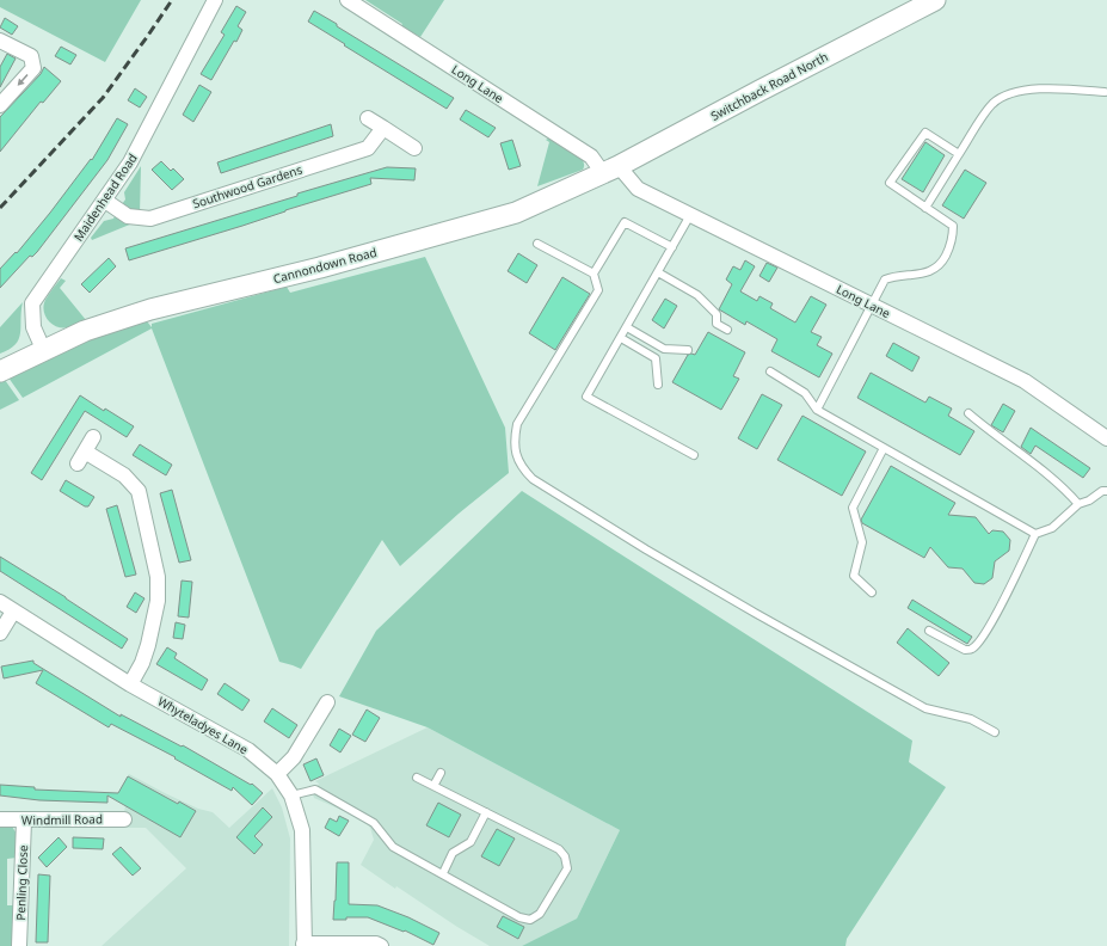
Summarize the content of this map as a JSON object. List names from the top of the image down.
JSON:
{
  "streets": {
    "main road": ["Switchback Road North", "Cannondown Road"],
    "street": [
      "Long Lane",
      "Southwood Gardens",
      "Maidenhead Road",
      "Whyteladyes Lane",
      "Windmill Road",
      "Penling Close"
    ]
  },
  "crossings": [
    ["Long Lane", "Switchback Road North"],
    ["Long Lane", "Cannondown Road"],
    ["Switchback Road North", "Cannondown Road"],
    ["Southwood Gardens", "Maidenhead Road"],
    ["Maidenhead Road", "Cannondown Road"],
    ["Windmill Road", "Penling Close"]
  ]
}
